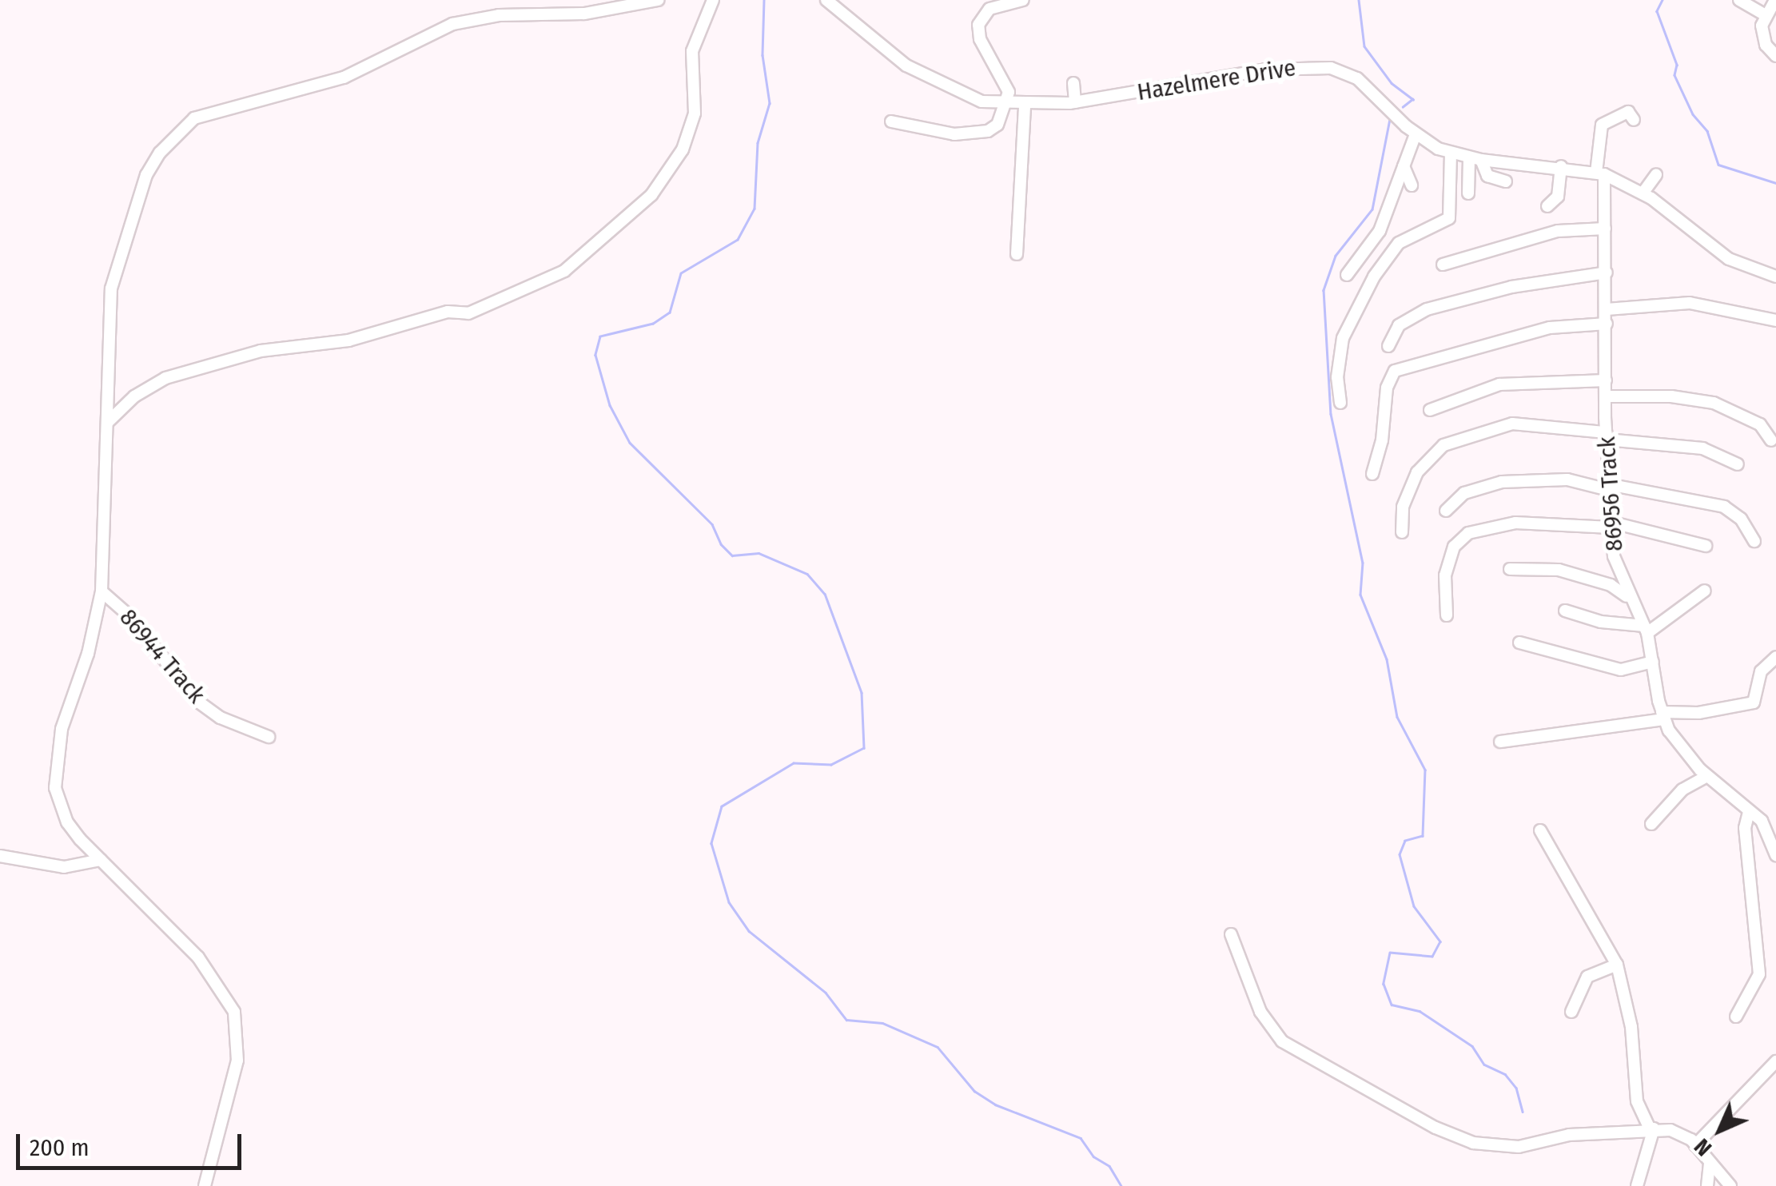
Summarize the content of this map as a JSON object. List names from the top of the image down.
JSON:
{
  "streets": {
    "street": ["Hazelmere Drive", "86956 Track", "86944 Track"]
  },
  "crossings": [
    ["Hazelmere Drive", "86956 Track"]
  ],
  "scale_bar": "200 m",
  "north": "bottom left"
}
